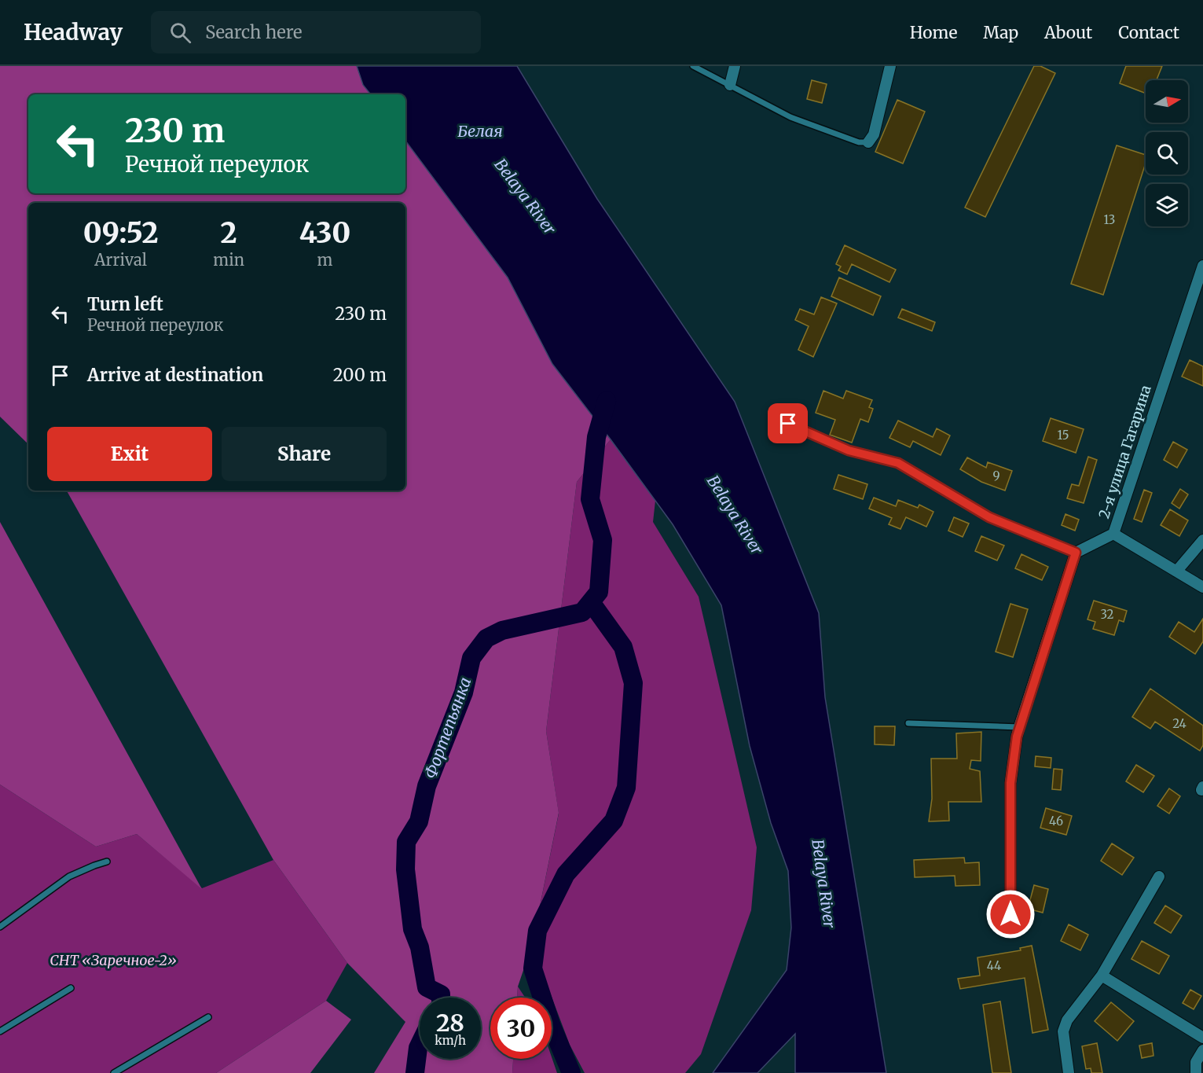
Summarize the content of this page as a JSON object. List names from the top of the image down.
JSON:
{
  "streets": {
    "street": ["2-я улица Гагарина"]
  },
  "water": ["Белая", "Belaya River", "Фортепьянка"],
  "parks": ["СНТ «Заречное-2»"],
  "house_numbers": [
    "13",
    "15",
    "9",
    "32",
    "24",
    "46",
    "44"
  ],
  "north": "right",
  "page": {
    "header": "Headway",
    "search": "Search here",
    "nav": [
      "Home",
      "Map",
      "About",
      "Contact"
    ],
    "turn": ["230 m", "Речной переулок"],
    "eta": [
      "09:52",
      "Arrival",
      "2",
      "min",
      "430",
      "m"
    ],
    "list": [
      {
        "name": "Turn left",
        "note": "Речной переулок",
        "value": "230 m"
      },
      {
        "name": "Arrive at destination",
        "value": "200 m"
      }
    ],
    "buttons": ["Exit", "Share"],
    "speed": "28 km/h",
    "limit": "30"
  }
}
